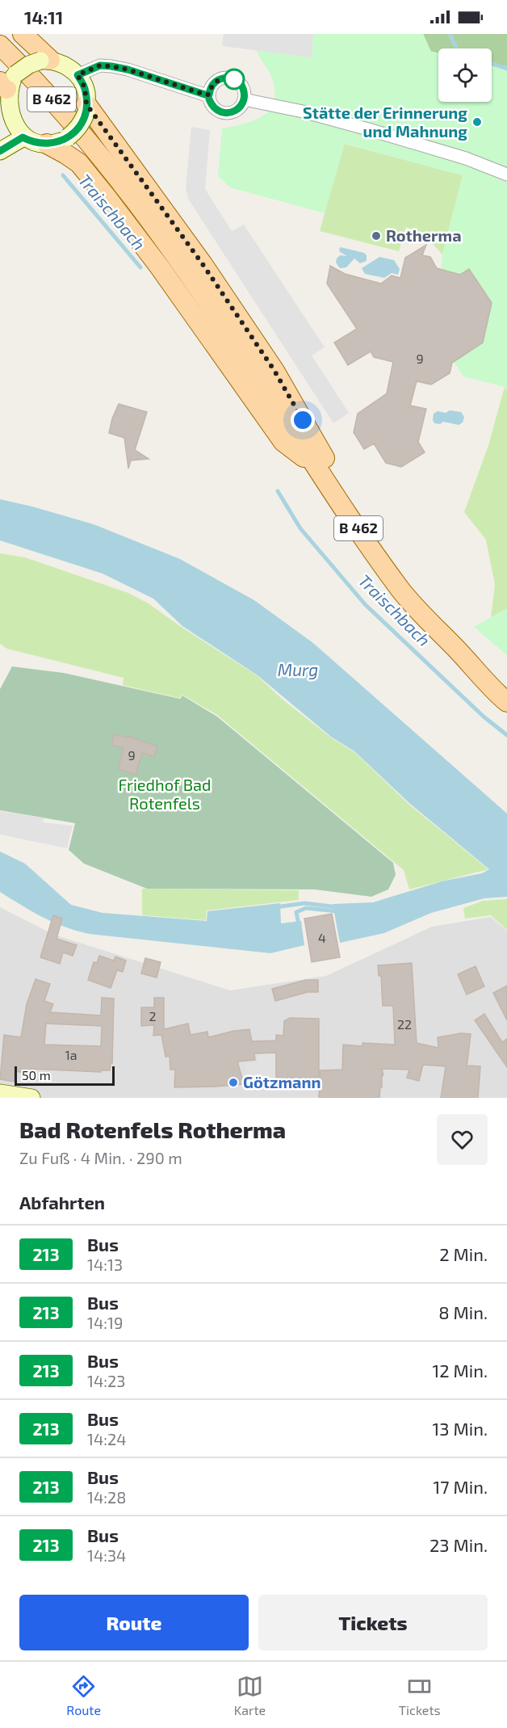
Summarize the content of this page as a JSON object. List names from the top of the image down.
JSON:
{
  "streets": {
    "main road": ["B 462"]
  },
  "water": ["Traischbach", "Murg"],
  "parks": ["Friedhof Bad Rotenfels"],
  "places": ["Stätte der Erinnerung und Mahnung", "Rotherma", "Götzmann"],
  "lines": ["bus line 213"],
  "house_numbers": [
    "9",
    "9",
    "4",
    "2",
    "22",
    "1a"
  ],
  "scale_bar": "50 m",
  "page": {
    "status": "14:11",
    "scale": "50 m",
    "heading": [
      ["Bad Rotenfels Rotherma", "Zu Fuß · 4 Min. · 290 m"],
      "Abfahrten"
    ],
    "list": [
      {
        "mark": "213",
        "name": "Bus",
        "note": "14:13",
        "value": "2 Min."
      },
      {
        "mark": "213",
        "name": "Bus",
        "note": "14:19",
        "value": "8 Min."
      },
      {
        "mark": "213",
        "name": "Bus",
        "note": "14:23",
        "value": "12 Min."
      },
      {
        "mark": "213",
        "name": "Bus",
        "note": "14:24",
        "value": "13 Min."
      },
      {
        "mark": "213",
        "name": "Bus",
        "note": "14:28",
        "value": "17 Min."
      },
      {
        "mark": "213",
        "name": "Bus",
        "note": "14:34",
        "value": "23 Min."
      }
    ],
    "buttons": ["Route", "Tickets"],
    "tabs": ["Route", "Karte", "Tickets"]
  }
}
